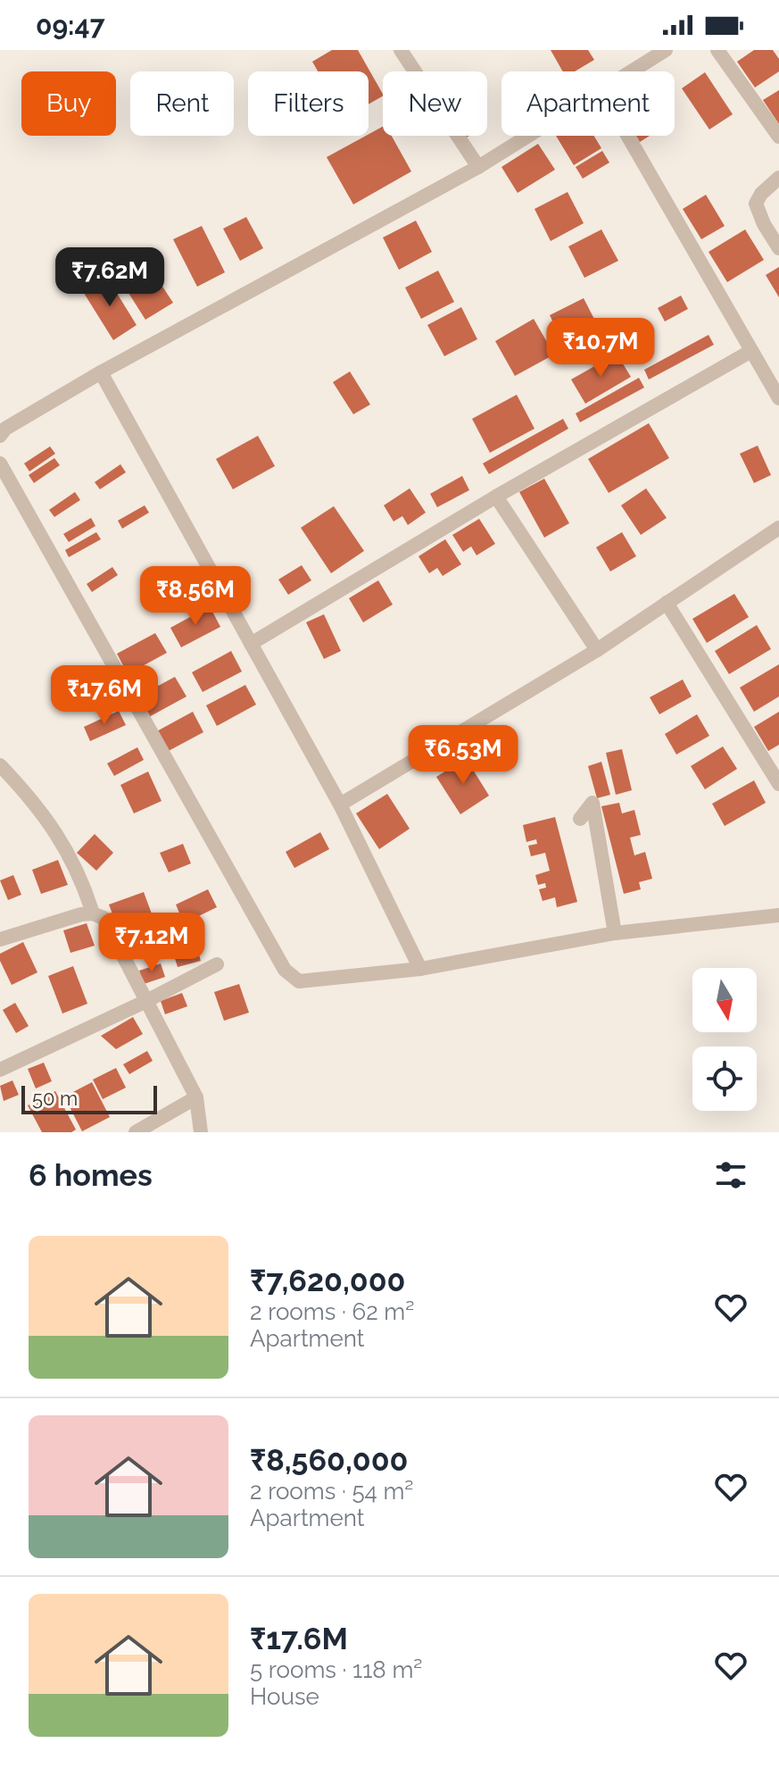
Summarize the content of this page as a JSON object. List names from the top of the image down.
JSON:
{
  "scale_bar": "50 m",
  "north": "bottom",
  "page": {
    "status": "09:47",
    "chip": [
      "Buy",
      "Rent",
      "Filters",
      "New",
      "Apartment"
    ],
    "price": [
      "₹7.62M",
      "₹10.7M",
      "₹8.56M",
      "₹17.6M",
      "₹6.53M",
      "₹7.12M"
    ],
    "scale": "50 m",
    "heading": "6 homes",
    "list": [
      {
        "name": "₹7,620,000",
        "note": "2 rooms · 62 m² · Apartment"
      },
      {
        "name": "₹8,560,000",
        "note": "2 rooms · 54 m² · Apartment"
      },
      {
        "name": "₹17.6M",
        "note": "5 rooms · 118 m² · House"
      }
    ]
  }
}
